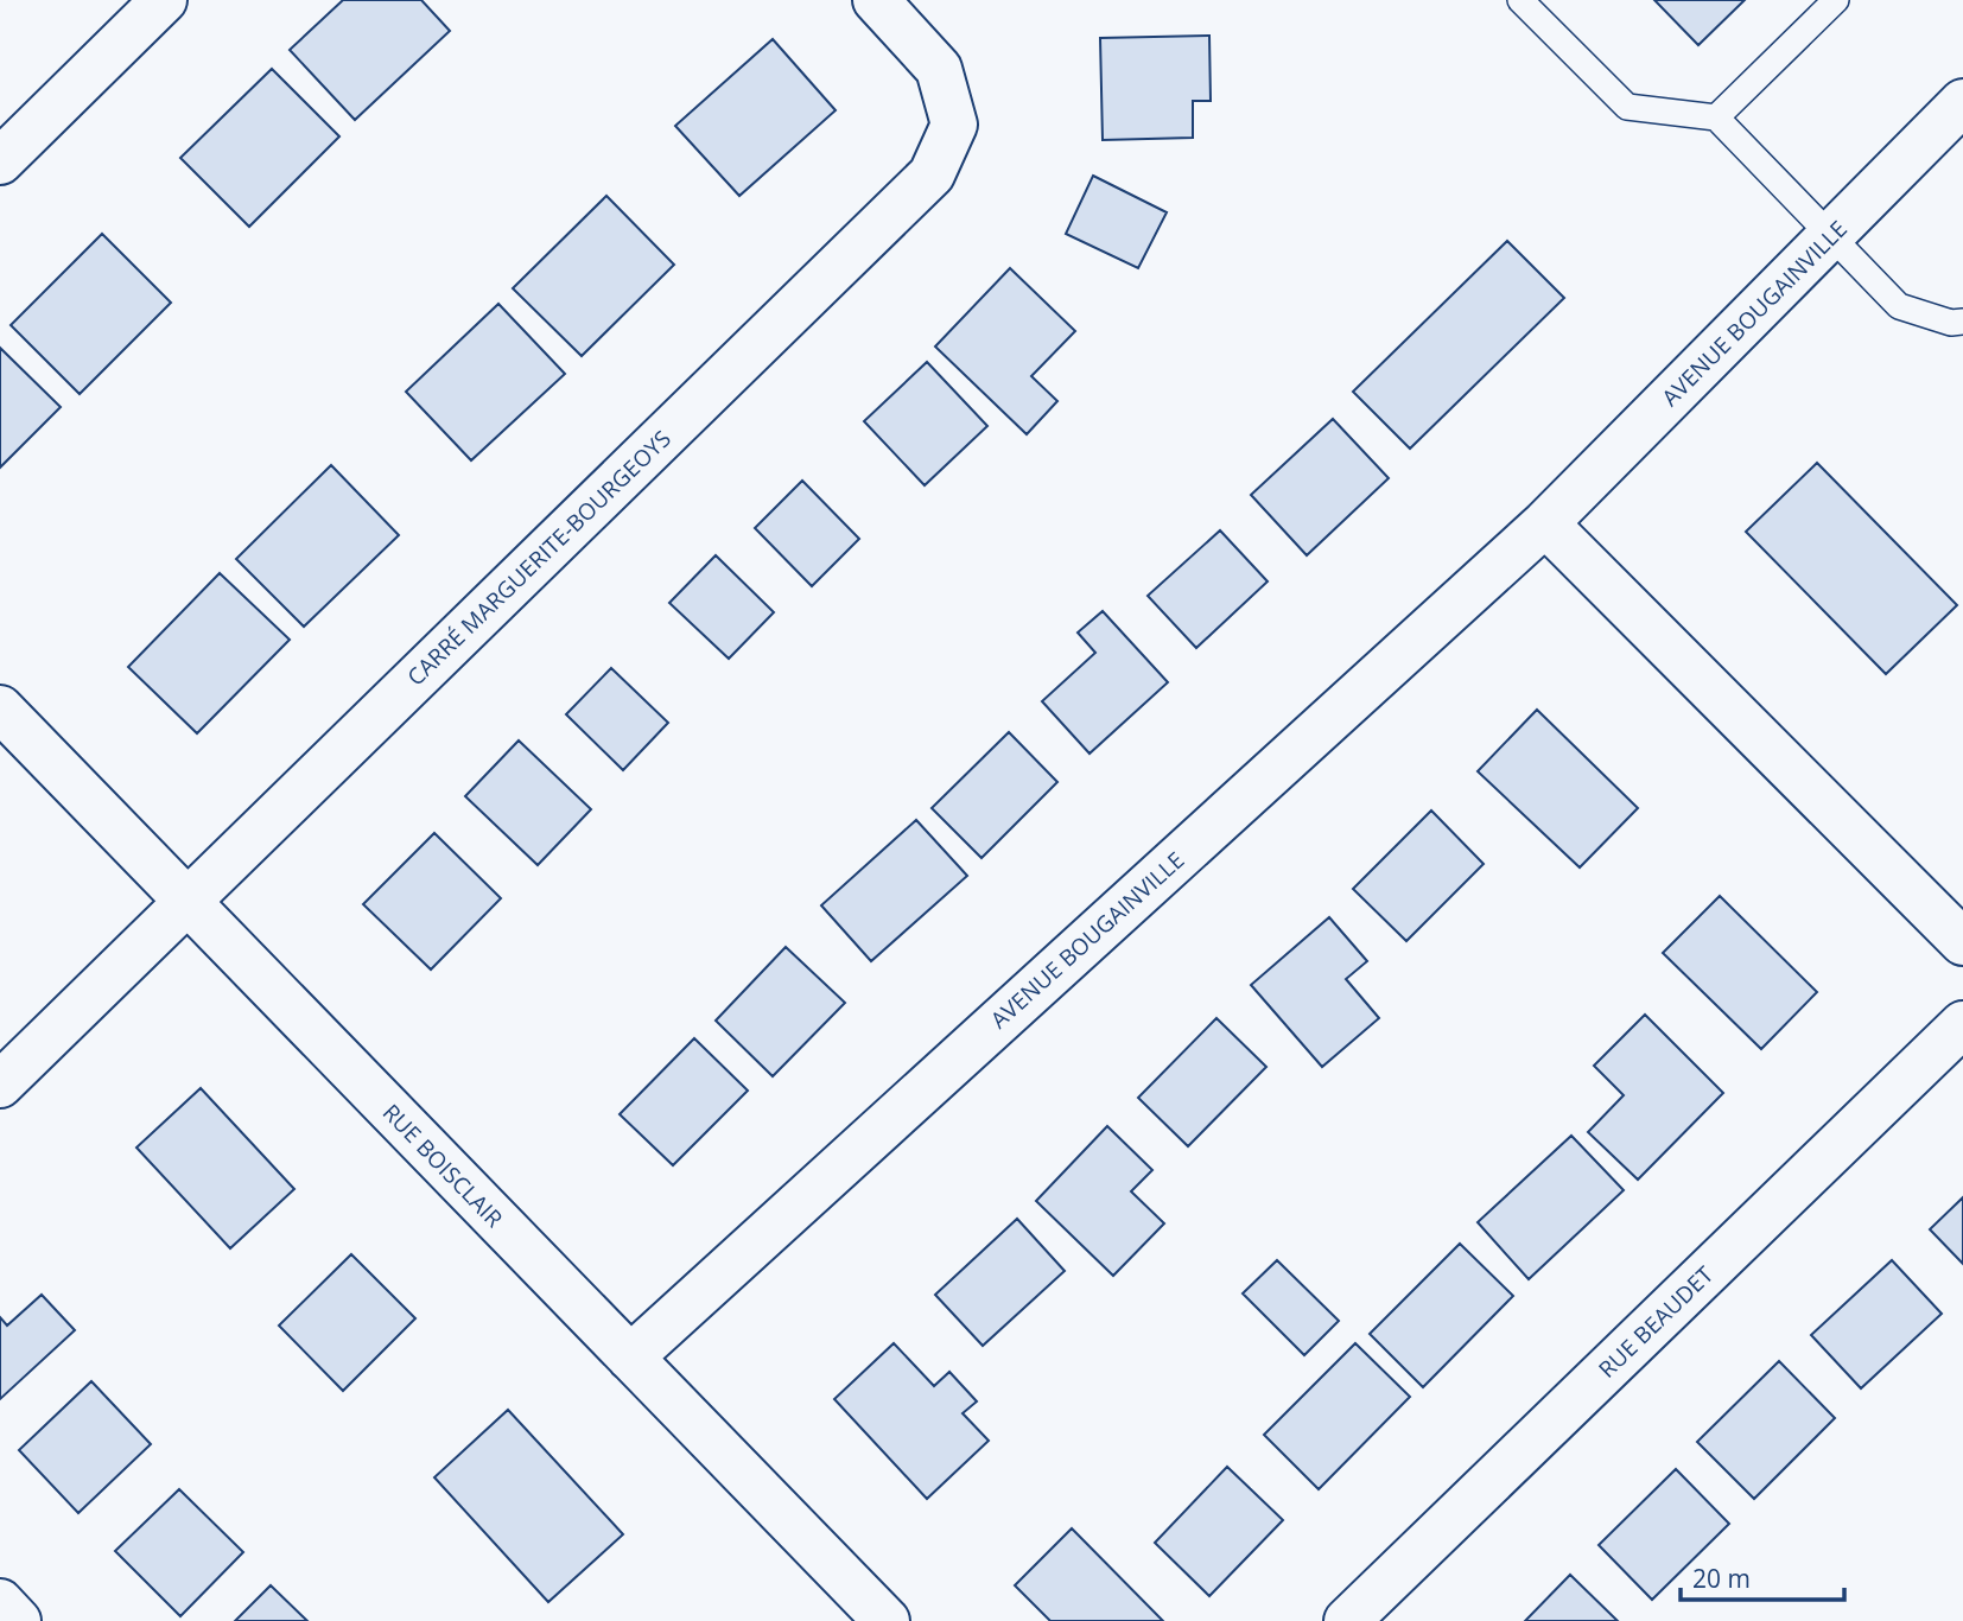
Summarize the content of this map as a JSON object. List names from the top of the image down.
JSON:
{
  "streets": {
    "street": [
      "AVENUE BOUGAINVILLE",
      "CARRÉ MARGUERITE-BOURGEOYS",
      "RUE BOISCLAIR",
      "RUE BEAUDET"
    ]
  },
  "crossings": [
    ["AVENUE BOUGAINVILLE", "RUE BOISCLAIR"],
    ["CARRÉ MARGUERITE-BOURGEOYS", "RUE BOISCLAIR"]
  ],
  "scale_bar": "20 m"
}
